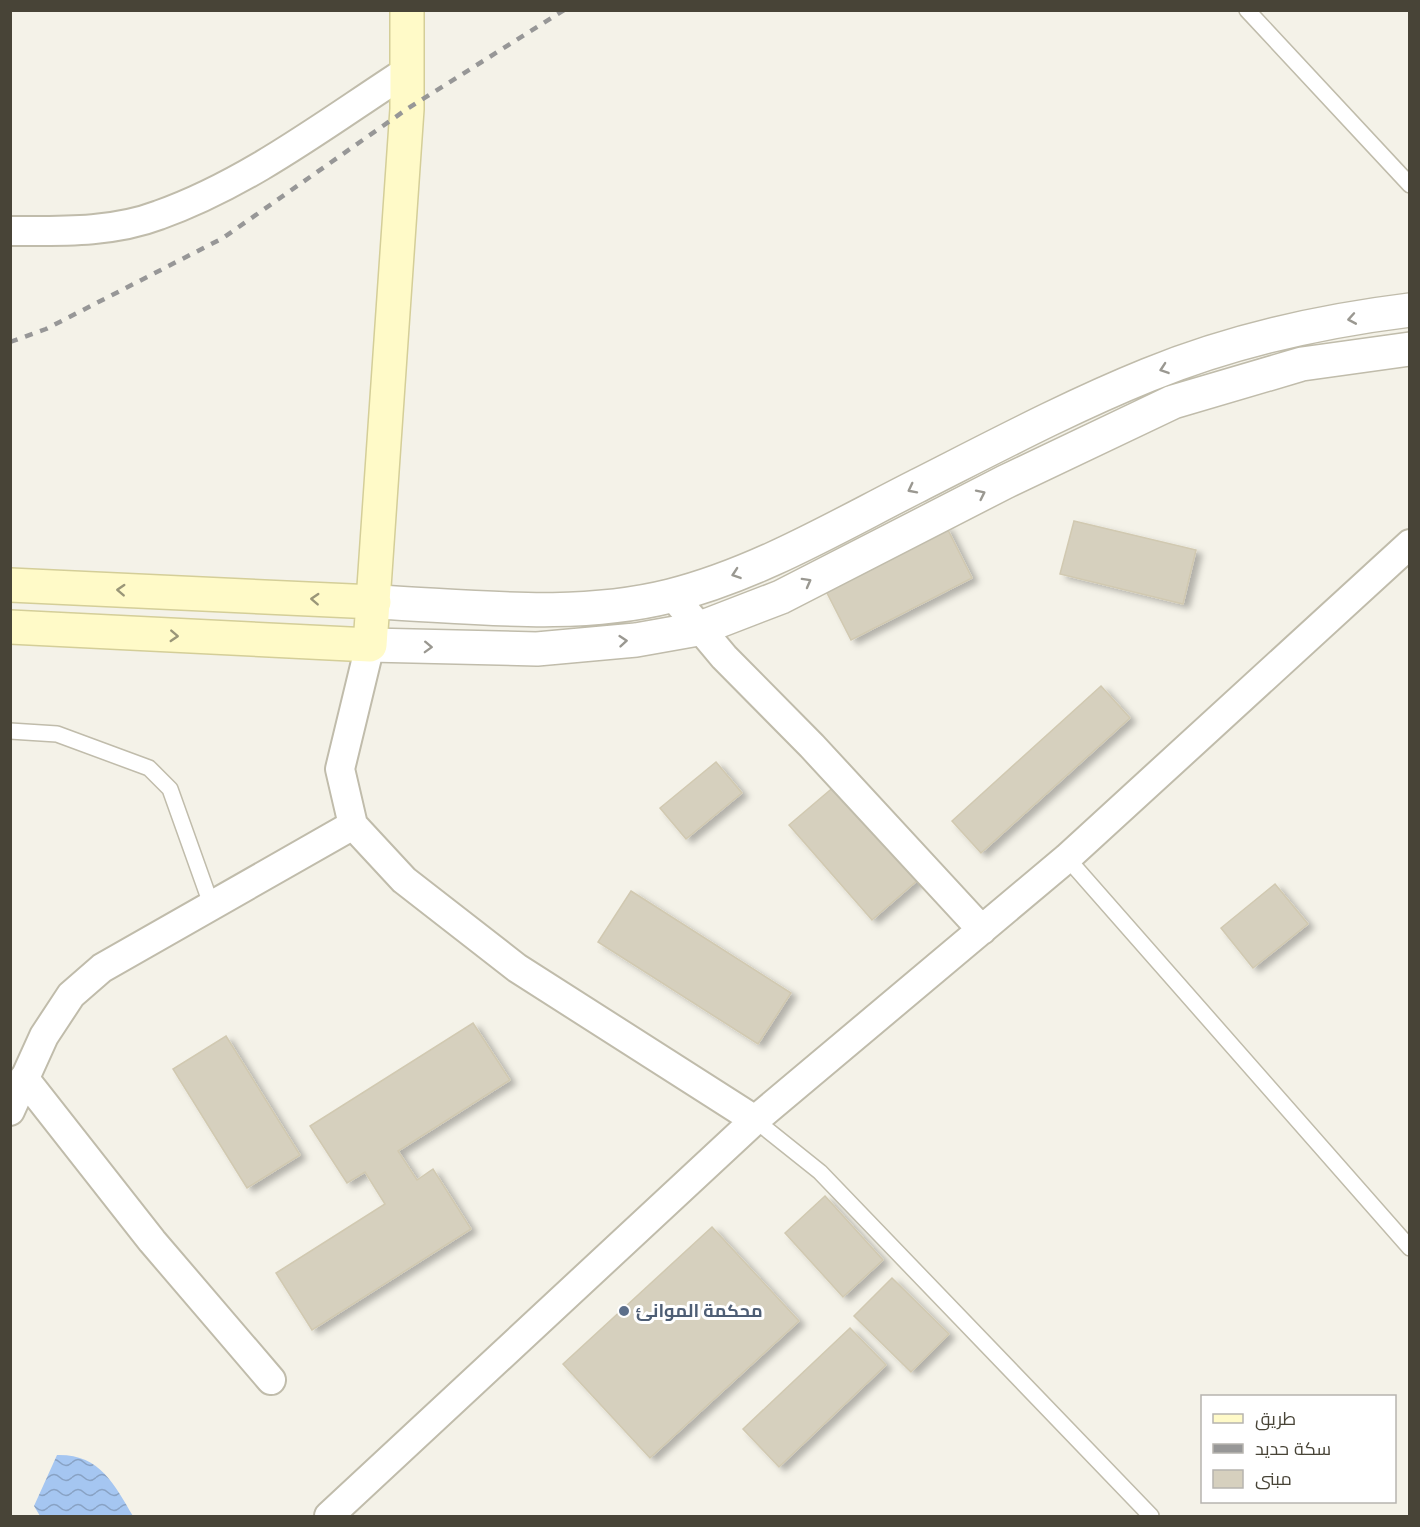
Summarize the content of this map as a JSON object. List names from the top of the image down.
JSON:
{
  "places": ["محكمة الموانئ"],
  "legend": ["طريق", "سكة حديد", "مبنى"]
}
